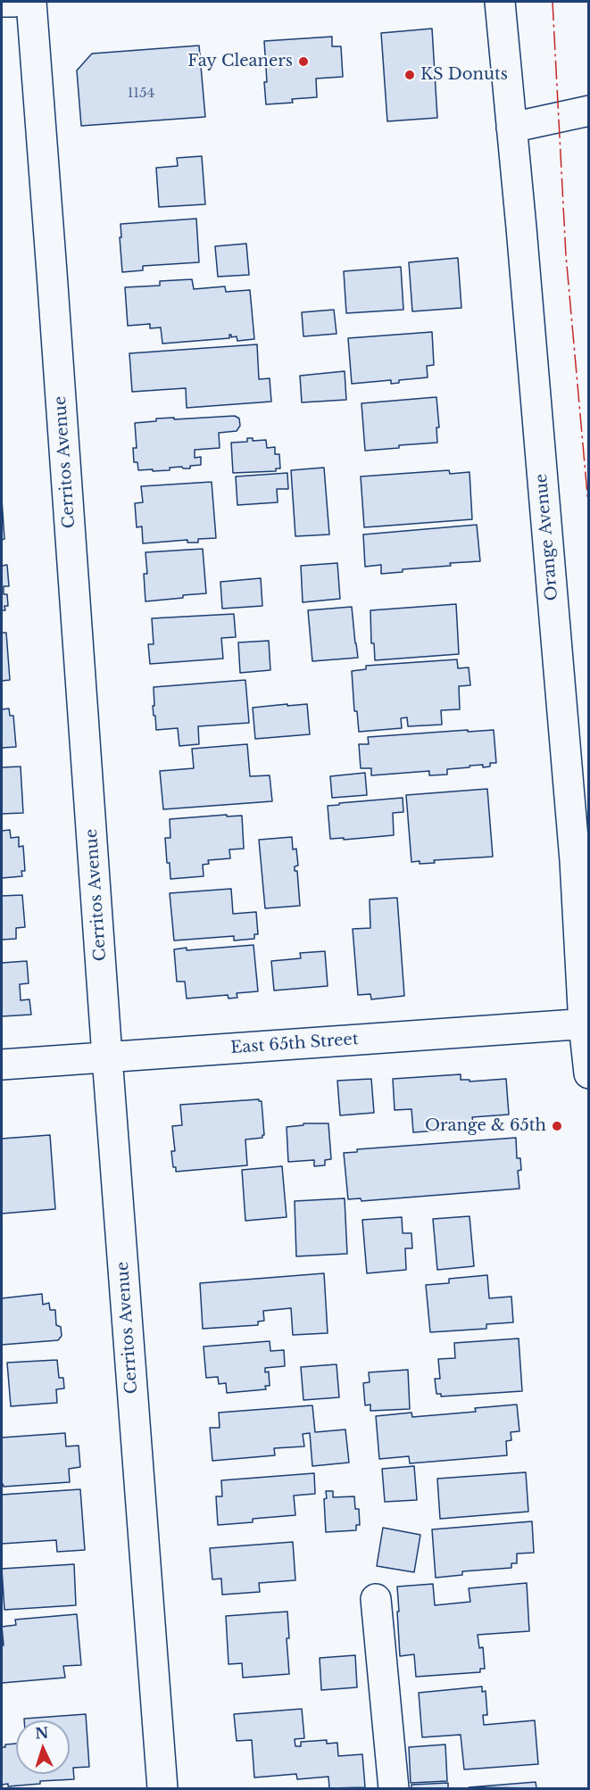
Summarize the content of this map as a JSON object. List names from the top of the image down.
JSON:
{
  "streets": {
    "street": ["Cerritos Avenue", "Orange Avenue", "East 65th Street"]
  },
  "crossings": [
    ["Cerritos Avenue", "East 65th Street"],
    ["Orange Avenue", "East 65th Street"]
  ],
  "places": ["Fay Cleaners", "KS Donuts", "Orange & 65th"],
  "house_numbers": ["1154"],
  "north": "top"
}
